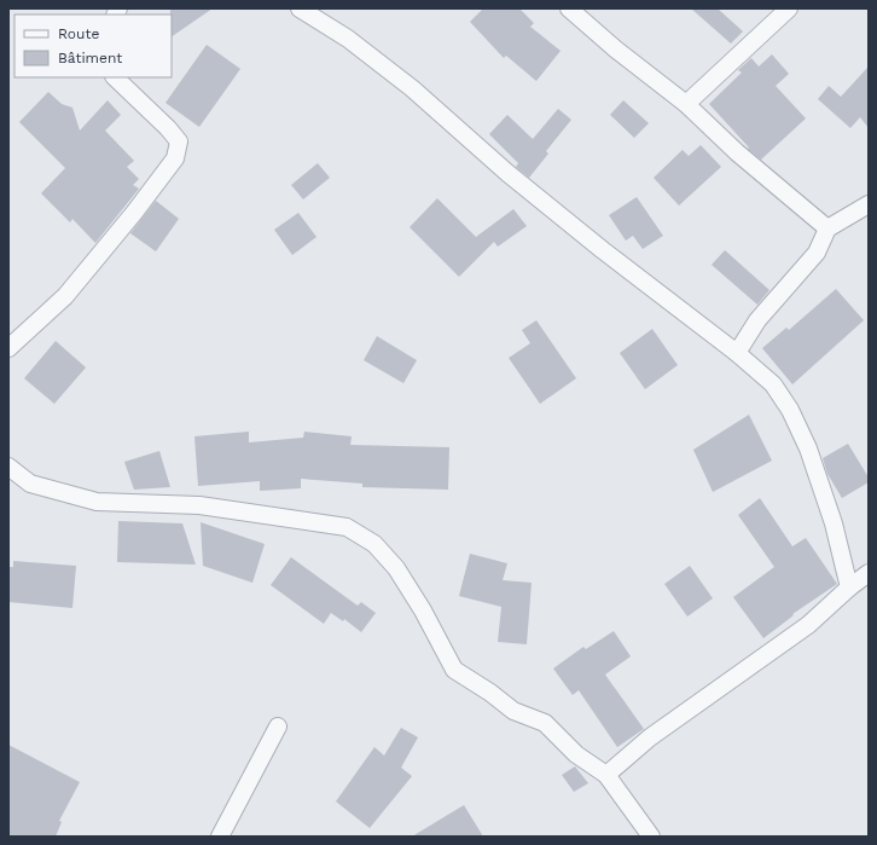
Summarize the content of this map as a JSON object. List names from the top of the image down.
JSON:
{
  "legend": ["Route", "Bâtiment"]
}
